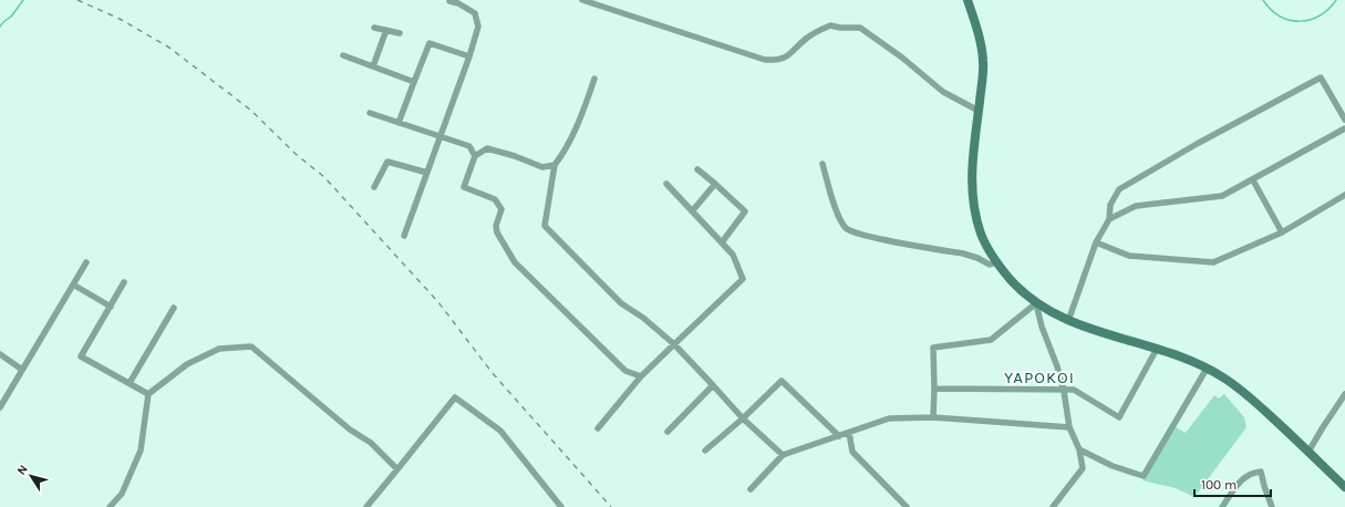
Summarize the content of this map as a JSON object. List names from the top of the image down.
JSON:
{
  "districts": ["YAPOKOI"],
  "scale_bar": "100 m",
  "north": "top left"
}
